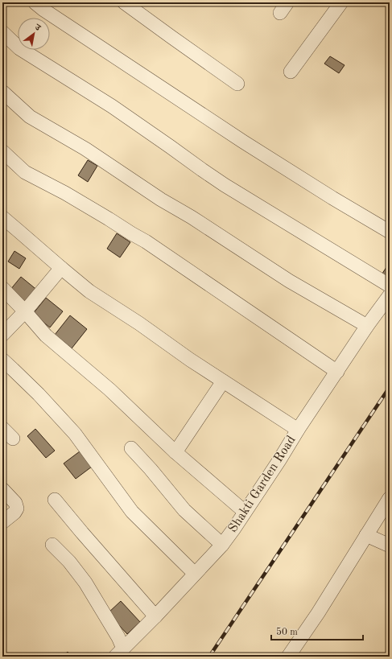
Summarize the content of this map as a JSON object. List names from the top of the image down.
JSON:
{
  "streets": {
    "street": ["Shakti Garden Road"]
  },
  "scale_bar": "50 m",
  "north": "top right"
}
